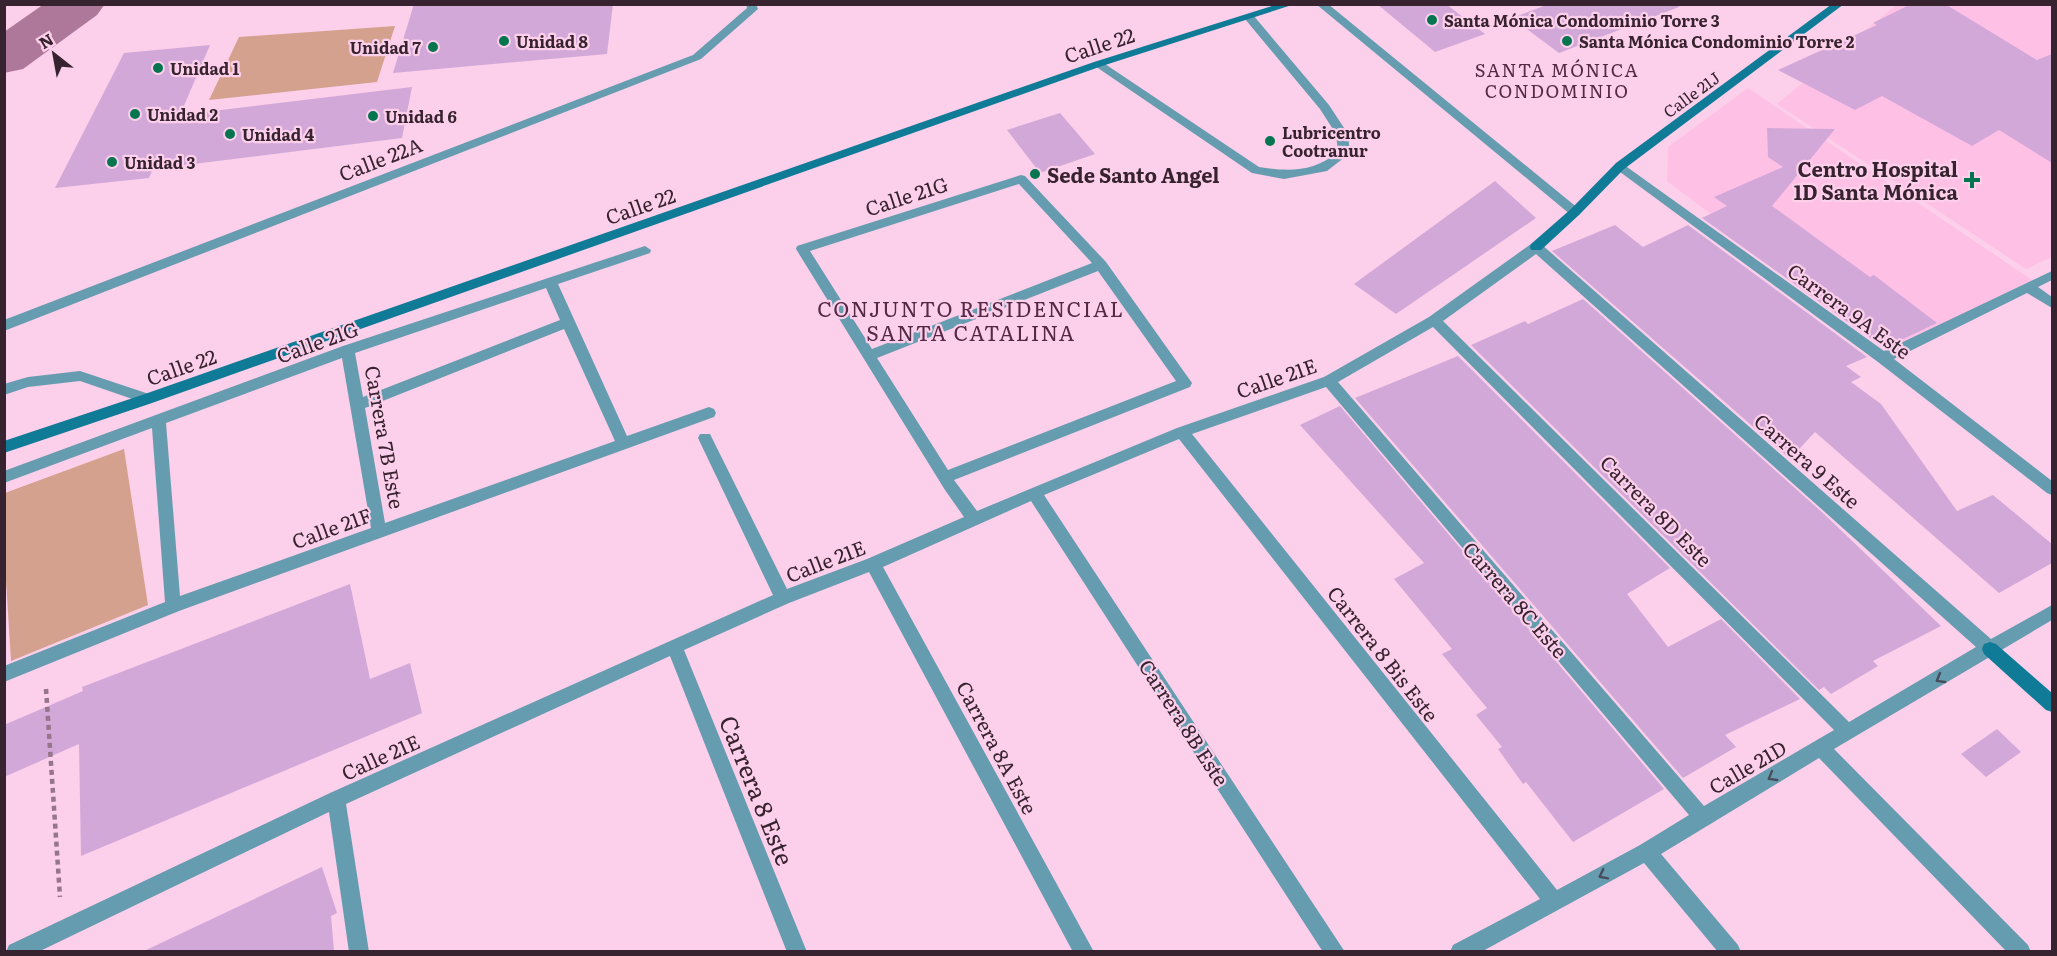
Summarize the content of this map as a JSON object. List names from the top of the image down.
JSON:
{
  "streets": {
    "main road": [
      "Calle 22",
      "Calle 21J",
      "Calle 21E",
      "Carrera 9 Este"
    ],
    "street": [
      "Calle 22A",
      "Calle 21G",
      "Carrera 9A Este",
      "Carrera 7B Este",
      "Carrera 8D Este",
      "Calle 21F",
      "Carrera 8C Este",
      "Carrera 8 Bis Este",
      "Carrera 8B Este",
      "Carrera 8A Este",
      "Calle 21D",
      "Carrera 8 Este"
    ]
  },
  "crossings": [
    ["Calle 21J", "Carrera 9A Este"],
    ["Calle 21J", "Calle 21E"],
    ["Calle 21G", "Carrera 7B Este"],
    ["Carrera 9A Este", "Calle 21E"],
    ["Calle 21E", "Carrera 9 Este"],
    ["Calle 21E", "Carrera 8D Este"],
    ["Calle 21E", "Carrera 8C Este"],
    ["Calle 21E", "Carrera 8 Bis Este"],
    ["Calle 21E", "Carrera 8B Este"],
    ["Calle 21E", "Carrera 8A Este"],
    ["Calle 21E", "Carrera 8 Este"],
    ["Carrera 7B Este", "Calle 21F"],
    ["Carrera 9 Este", "Calle 21D"],
    ["Carrera 8D Este", "Calle 21D"],
    ["Carrera 8C Este", "Calle 21D"],
    ["Carrera 8 Bis Este", "Calle 21D"]
  ],
  "one_way": ["Calle 21D"],
  "districts": ["SANTA MÓNICA CONDOMINIO", "CONJUNTO RESIDENCIAL SANTA CATALINA"],
  "places": {
    "other": [
      "Santa Mónica Condominio Torre 3",
      "Unidad 8",
      "Santa Mónica Condominio Torre 2",
      "Unidad 7",
      "Unidad 1",
      "Unidad 2",
      "Unidad 6",
      "Unidad 4",
      "Lubricentro Cootranur",
      "Unidad 3",
      "Sede Santo Angel"
    ],
    "health": ["Centro Hospital 1D Santa Mónica"]
  },
  "north": "top left"
}
